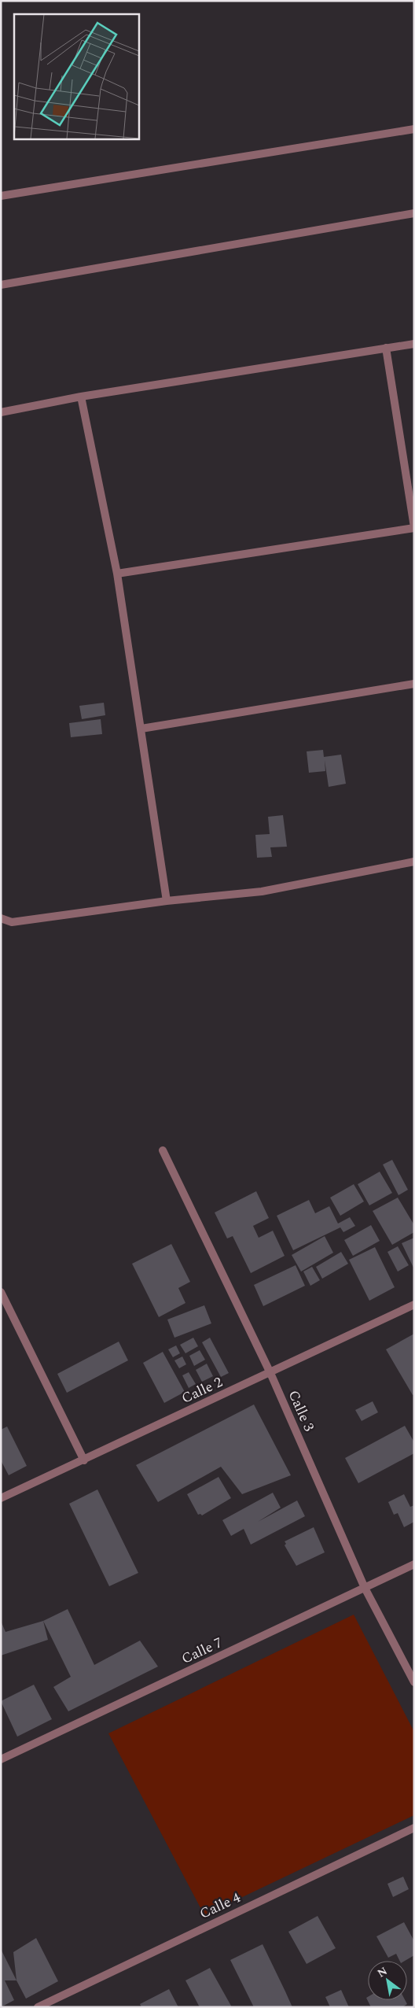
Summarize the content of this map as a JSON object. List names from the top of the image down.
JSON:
{
  "streets": {
    "street": [
      "Calle 2",
      "Calle 3",
      "Calle 7",
      "Calle 4"
    ]
  },
  "crossings": [
    ["Calle 2", "Calle 3"],
    ["Calle 3", "Calle 7"]
  ],
  "north": "top left"
}
